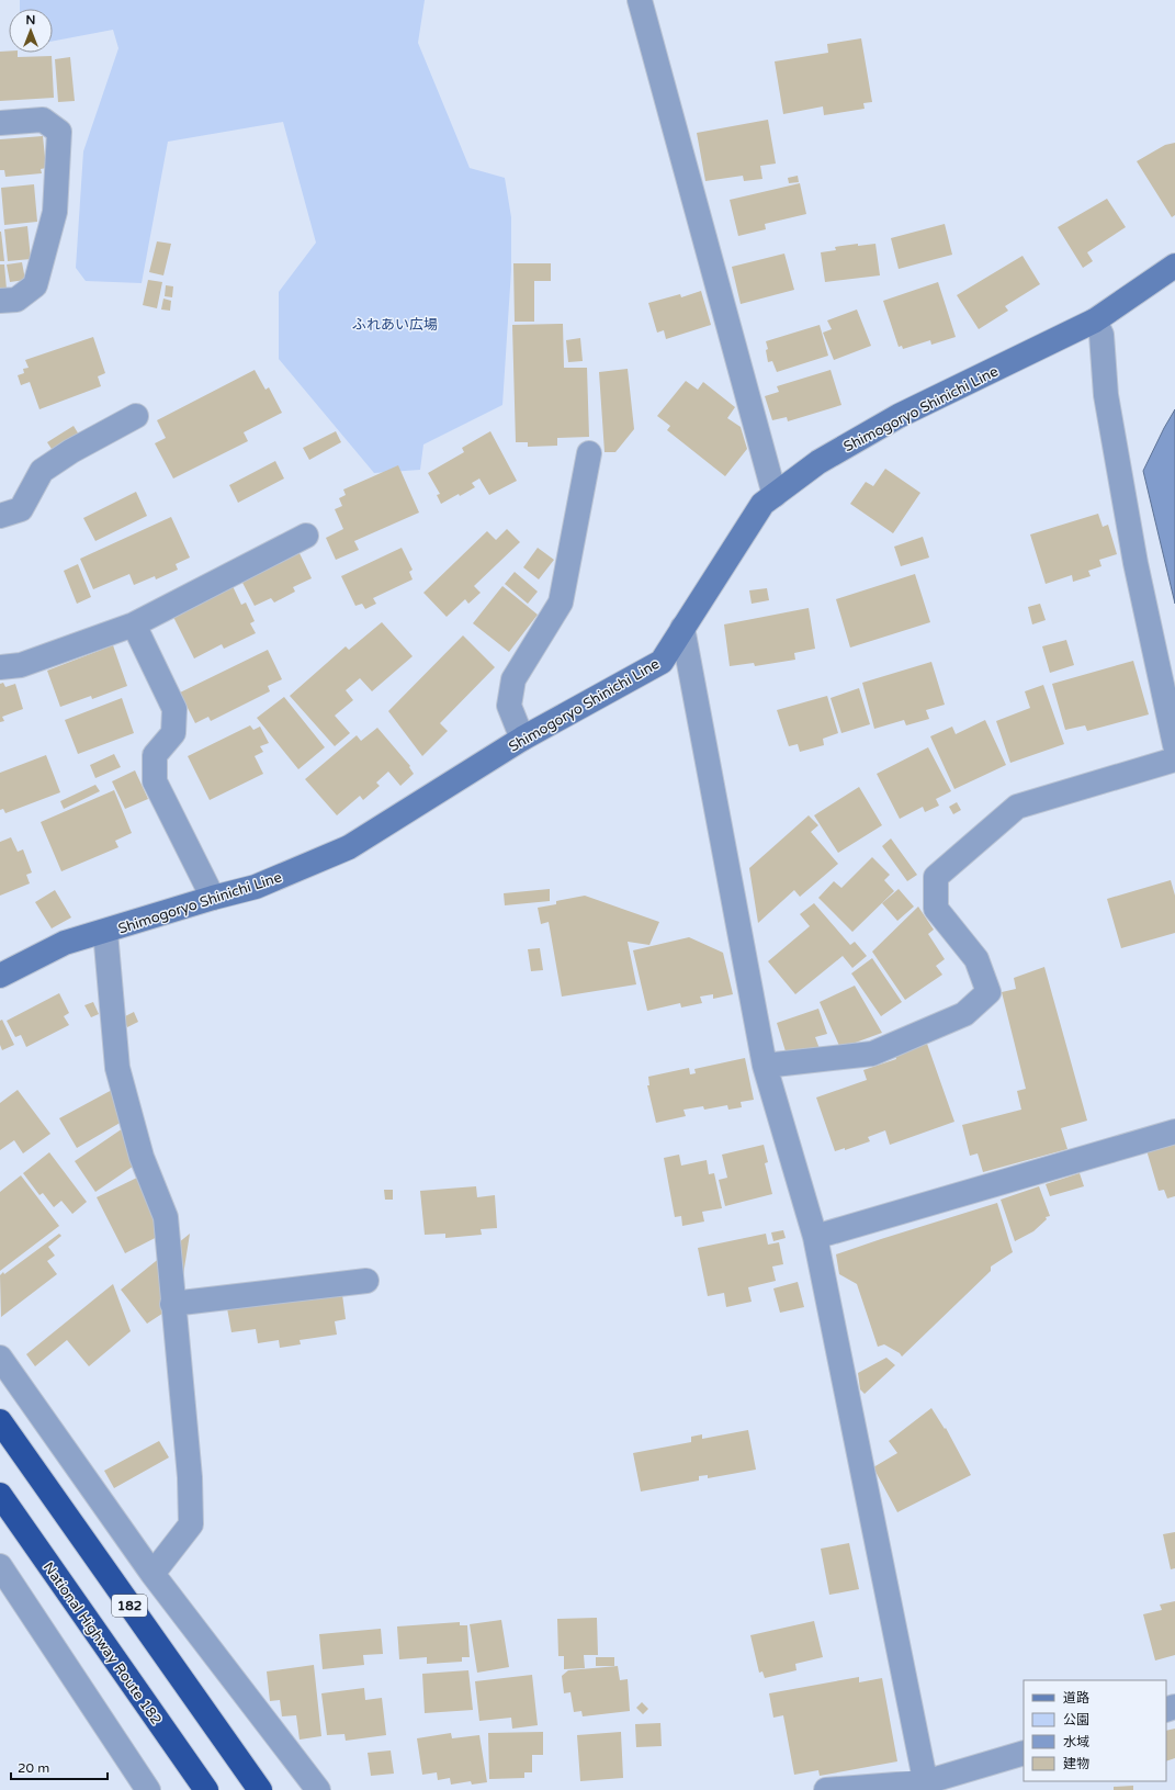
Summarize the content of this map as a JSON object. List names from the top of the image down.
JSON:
{
  "streets": {
    "highway": ["182", "National Highway Route 182"],
    "main road": ["Shimogoryo Shinichi Line"]
  },
  "parks": ["ふれあい広場"],
  "legend": [
    "道路",
    "公園",
    "水域",
    "建物"
  ],
  "scale_bar": "20 m",
  "north": "top"
}
